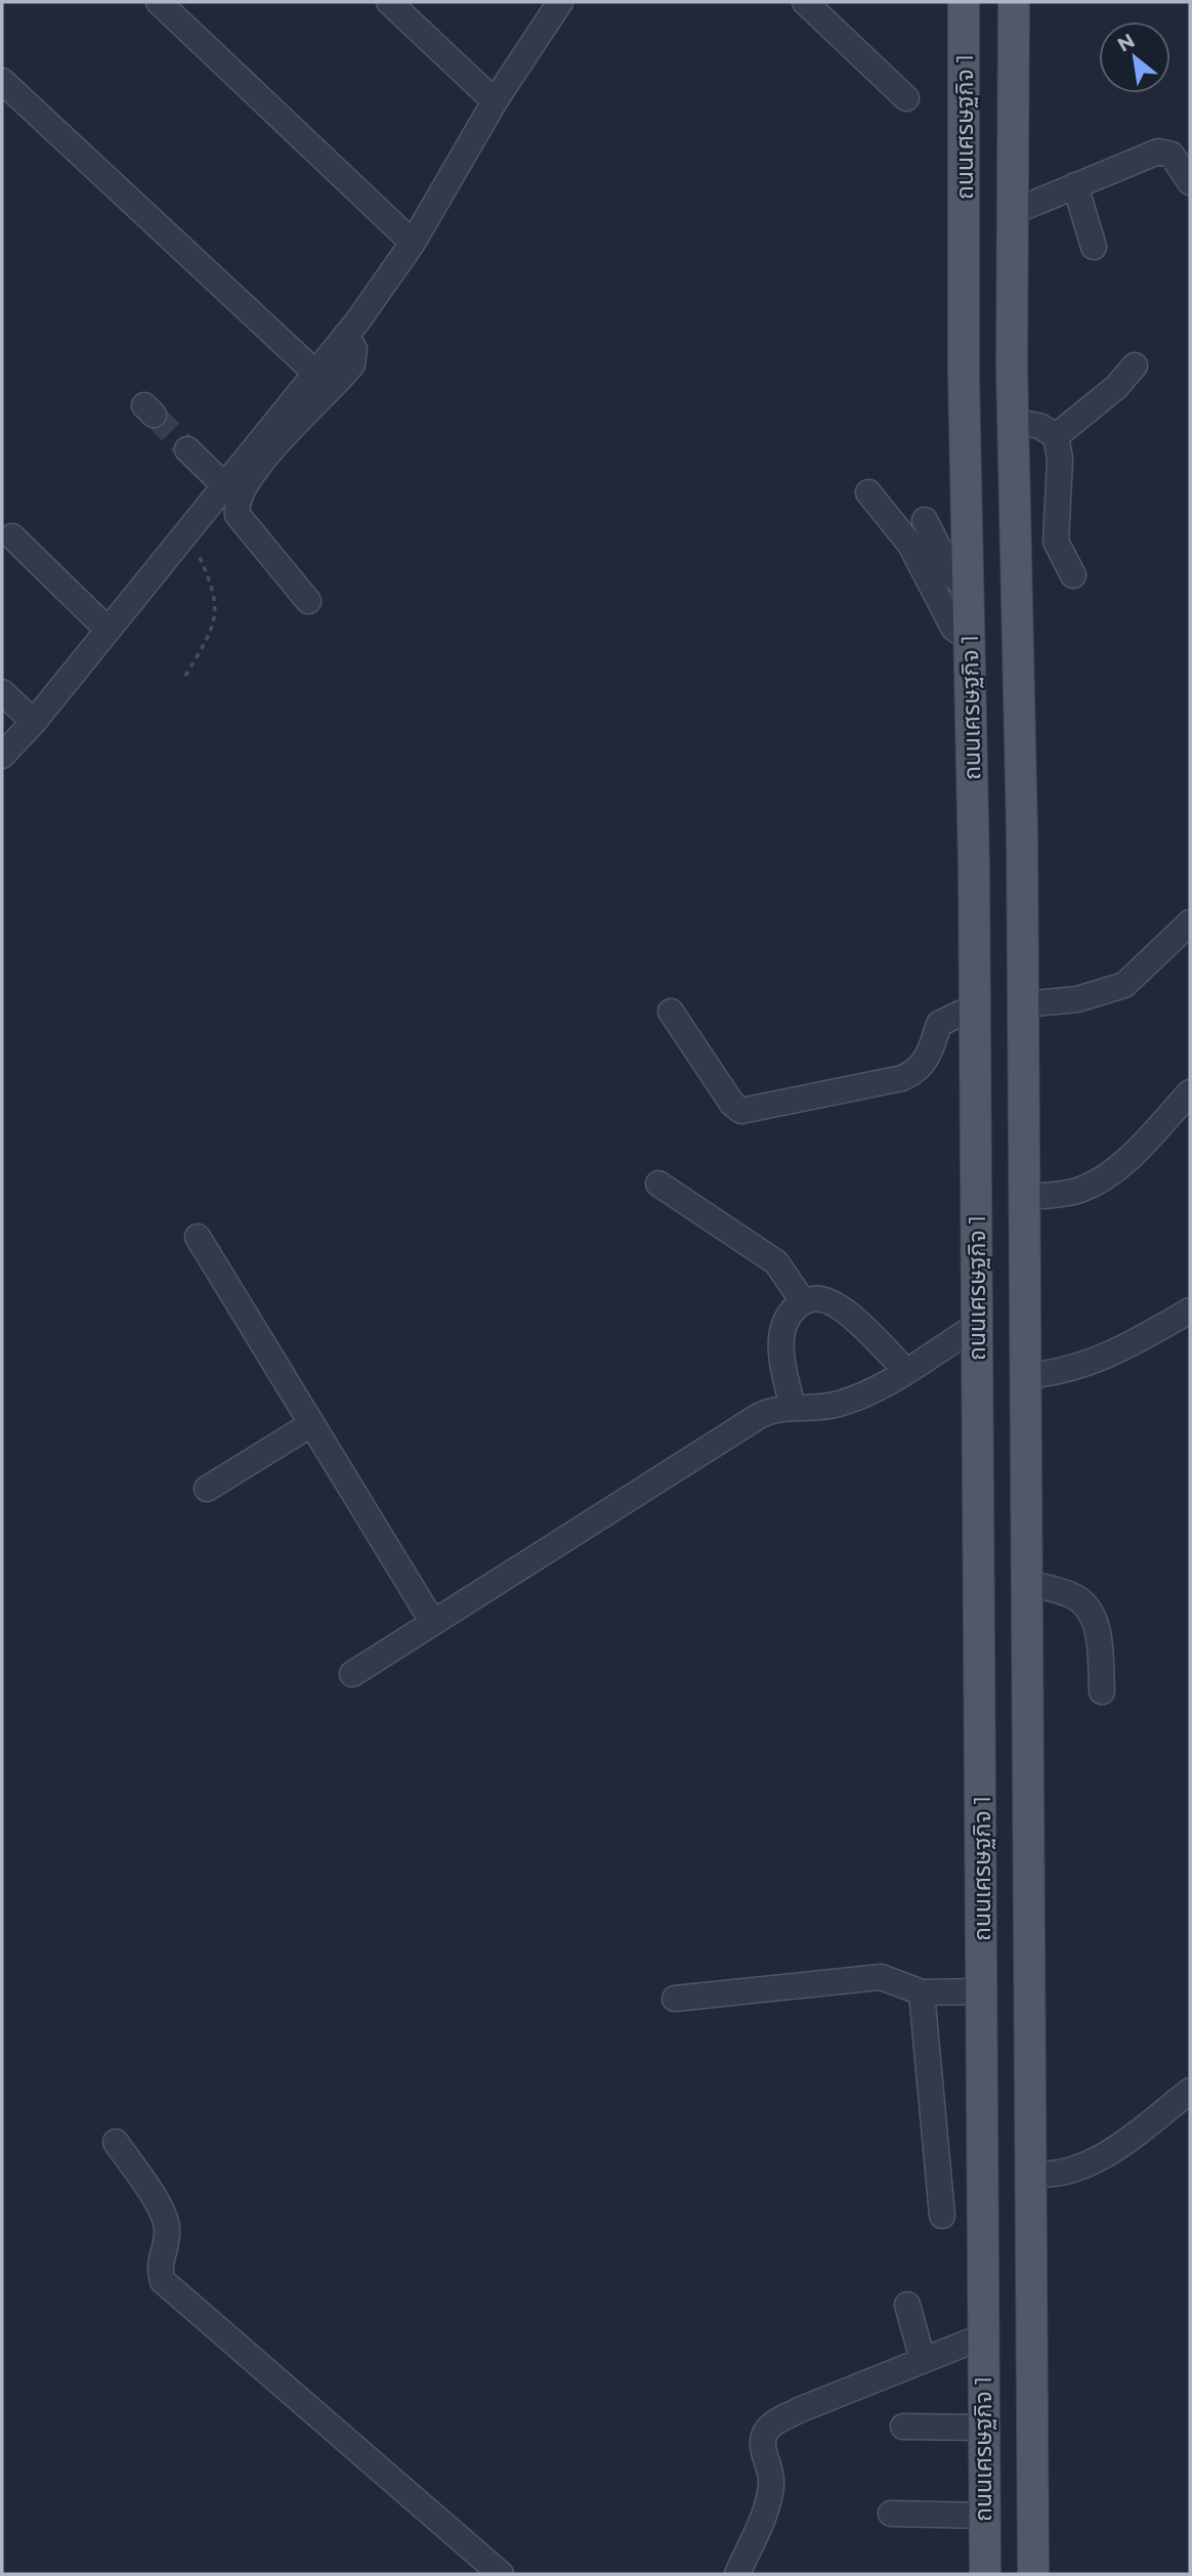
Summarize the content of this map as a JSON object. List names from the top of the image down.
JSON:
{
  "streets": {
    "main road": ["ถนนเศรษฐกิจ 1"]
  },
  "north": "top left"
}
